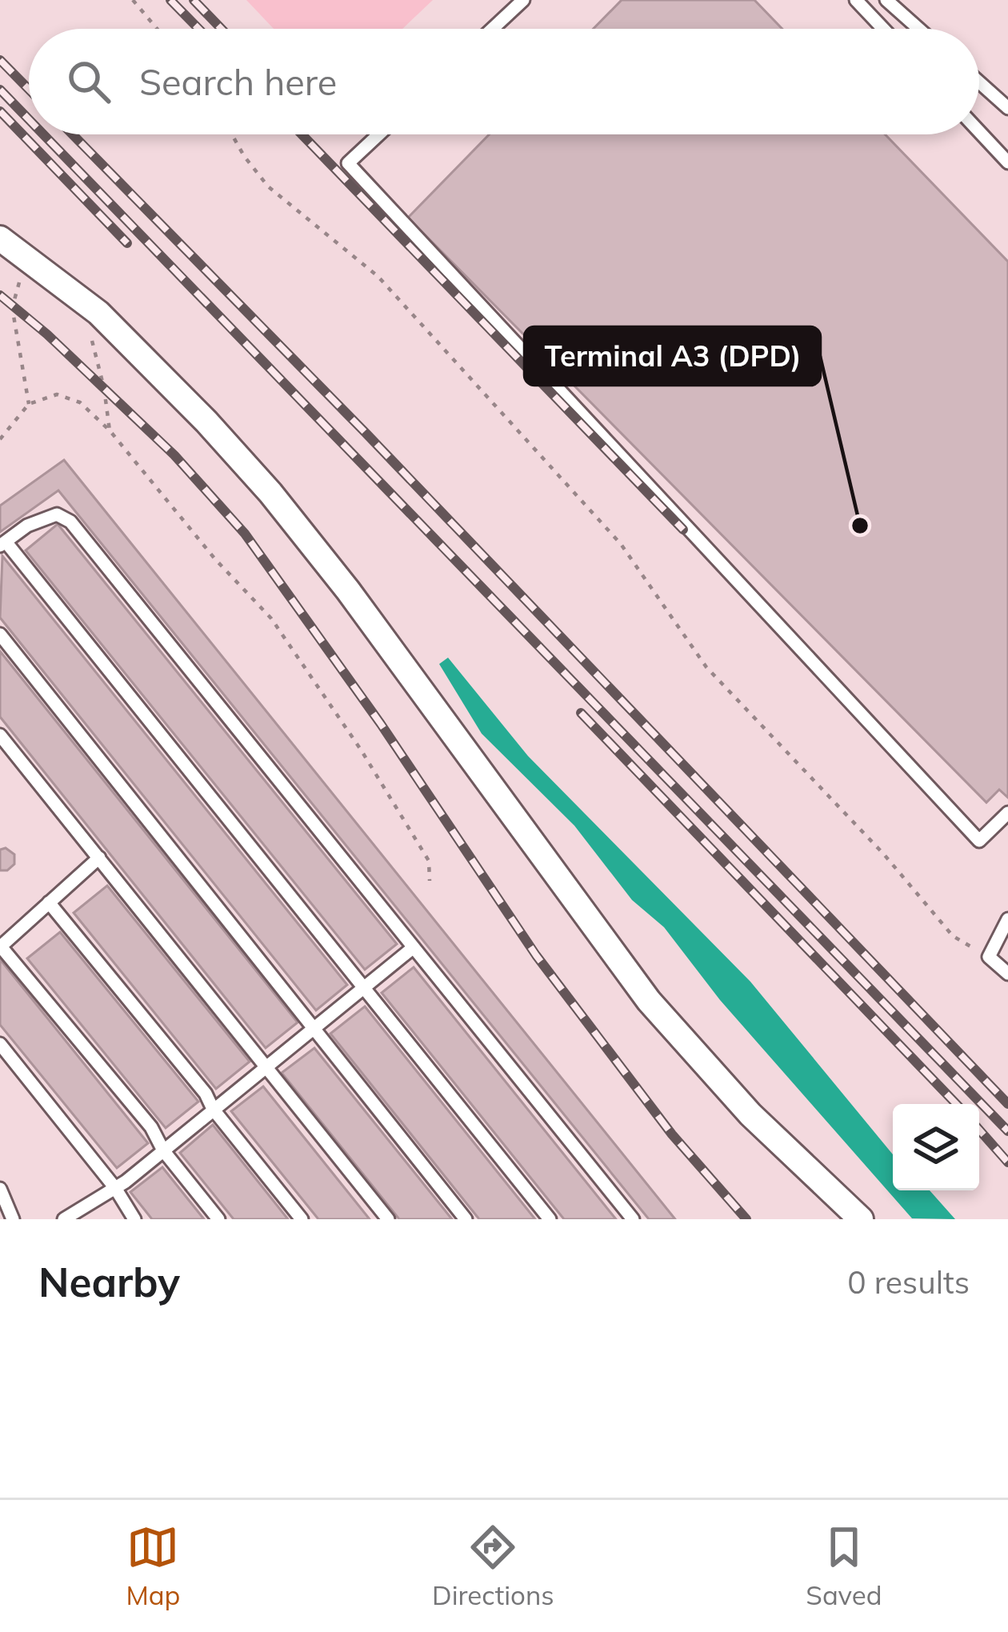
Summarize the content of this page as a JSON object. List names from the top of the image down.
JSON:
{
  "places": ["Terminal A3 (DPD)"],
  "page": {
    "search": "Search here",
    "heading": ["Nearby", "0 results"],
    "nav": ["Map", "Directions", "Saved"]
  }
}
